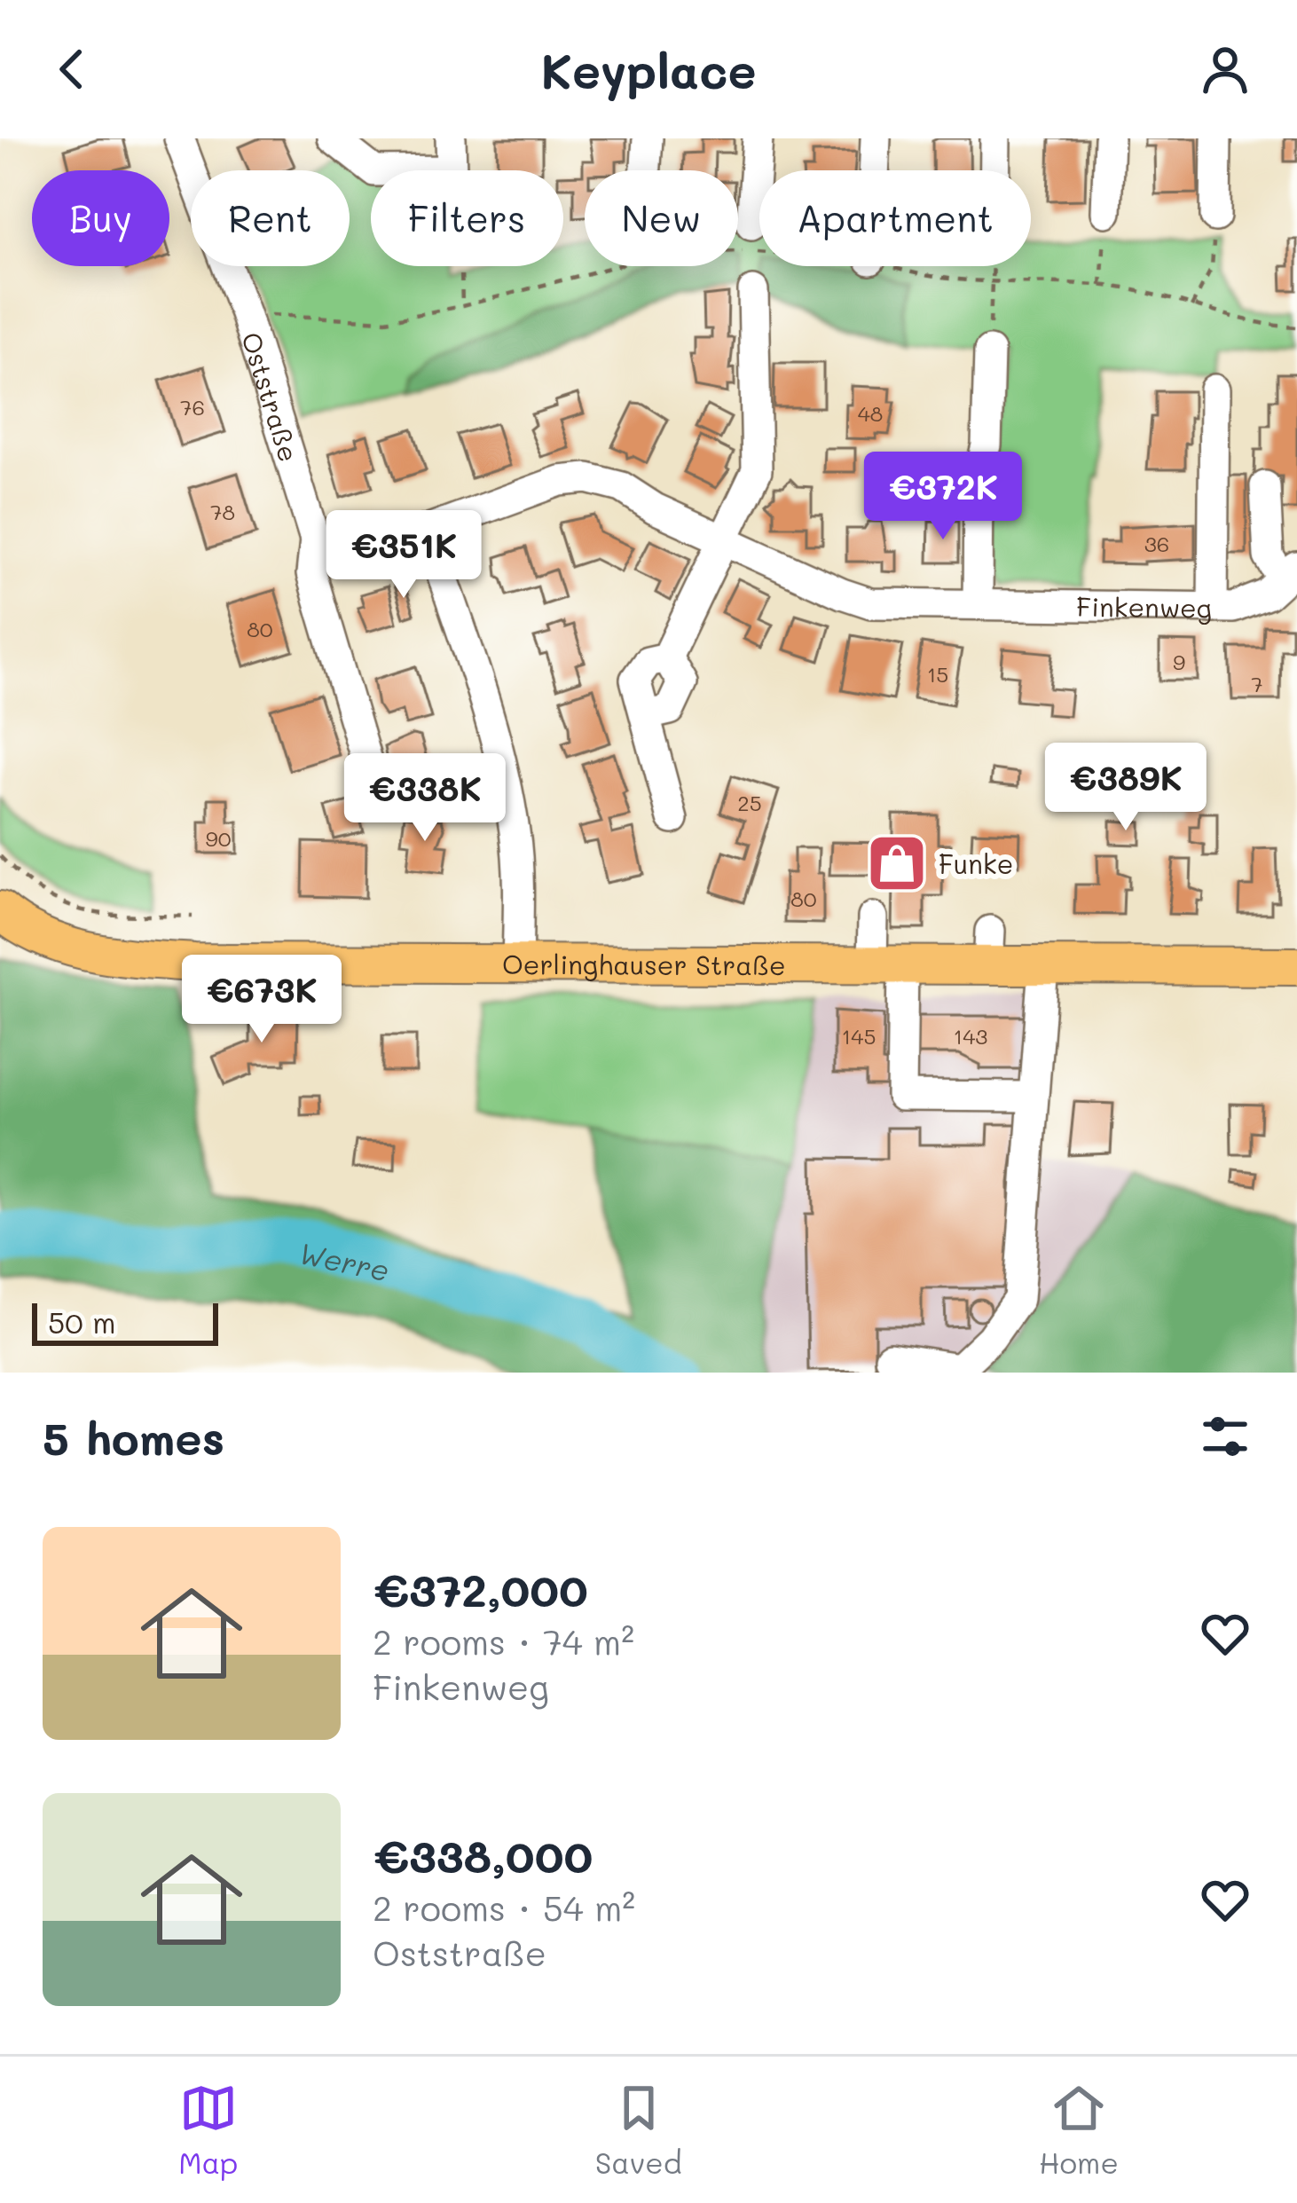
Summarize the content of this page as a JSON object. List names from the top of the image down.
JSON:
{
  "streets": {
    "main road": ["Oerlinghauser Straße"],
    "street": ["Oststraße", "Finkenweg"]
  },
  "water": ["Werre"],
  "places": {
    "shop": ["Funke"]
  },
  "house_numbers": [
    "76",
    "48",
    "78",
    "36",
    "80",
    "9",
    "15",
    "7",
    "25",
    "90",
    "80",
    "145",
    "143"
  ],
  "scale_bar": "50 m",
  "page": {
    "header": "Keyplace",
    "chip": [
      "Buy",
      "Rent",
      "Filters",
      "New",
      "Apartment"
    ],
    "price": [
      "€372K",
      "€351K",
      "€389K",
      "€338K",
      "€673K"
    ],
    "scale": "50 m",
    "heading": "5 homes",
    "list": [
      {
        "name": "€372,000",
        "note": "2 rooms · 74 m² · Finkenweg"
      },
      {
        "name": "€338,000",
        "note": "2 rooms · 54 m² · Oststraße"
      }
    ],
    "tabs": ["Map", "Saved", "Home"]
  }
}
